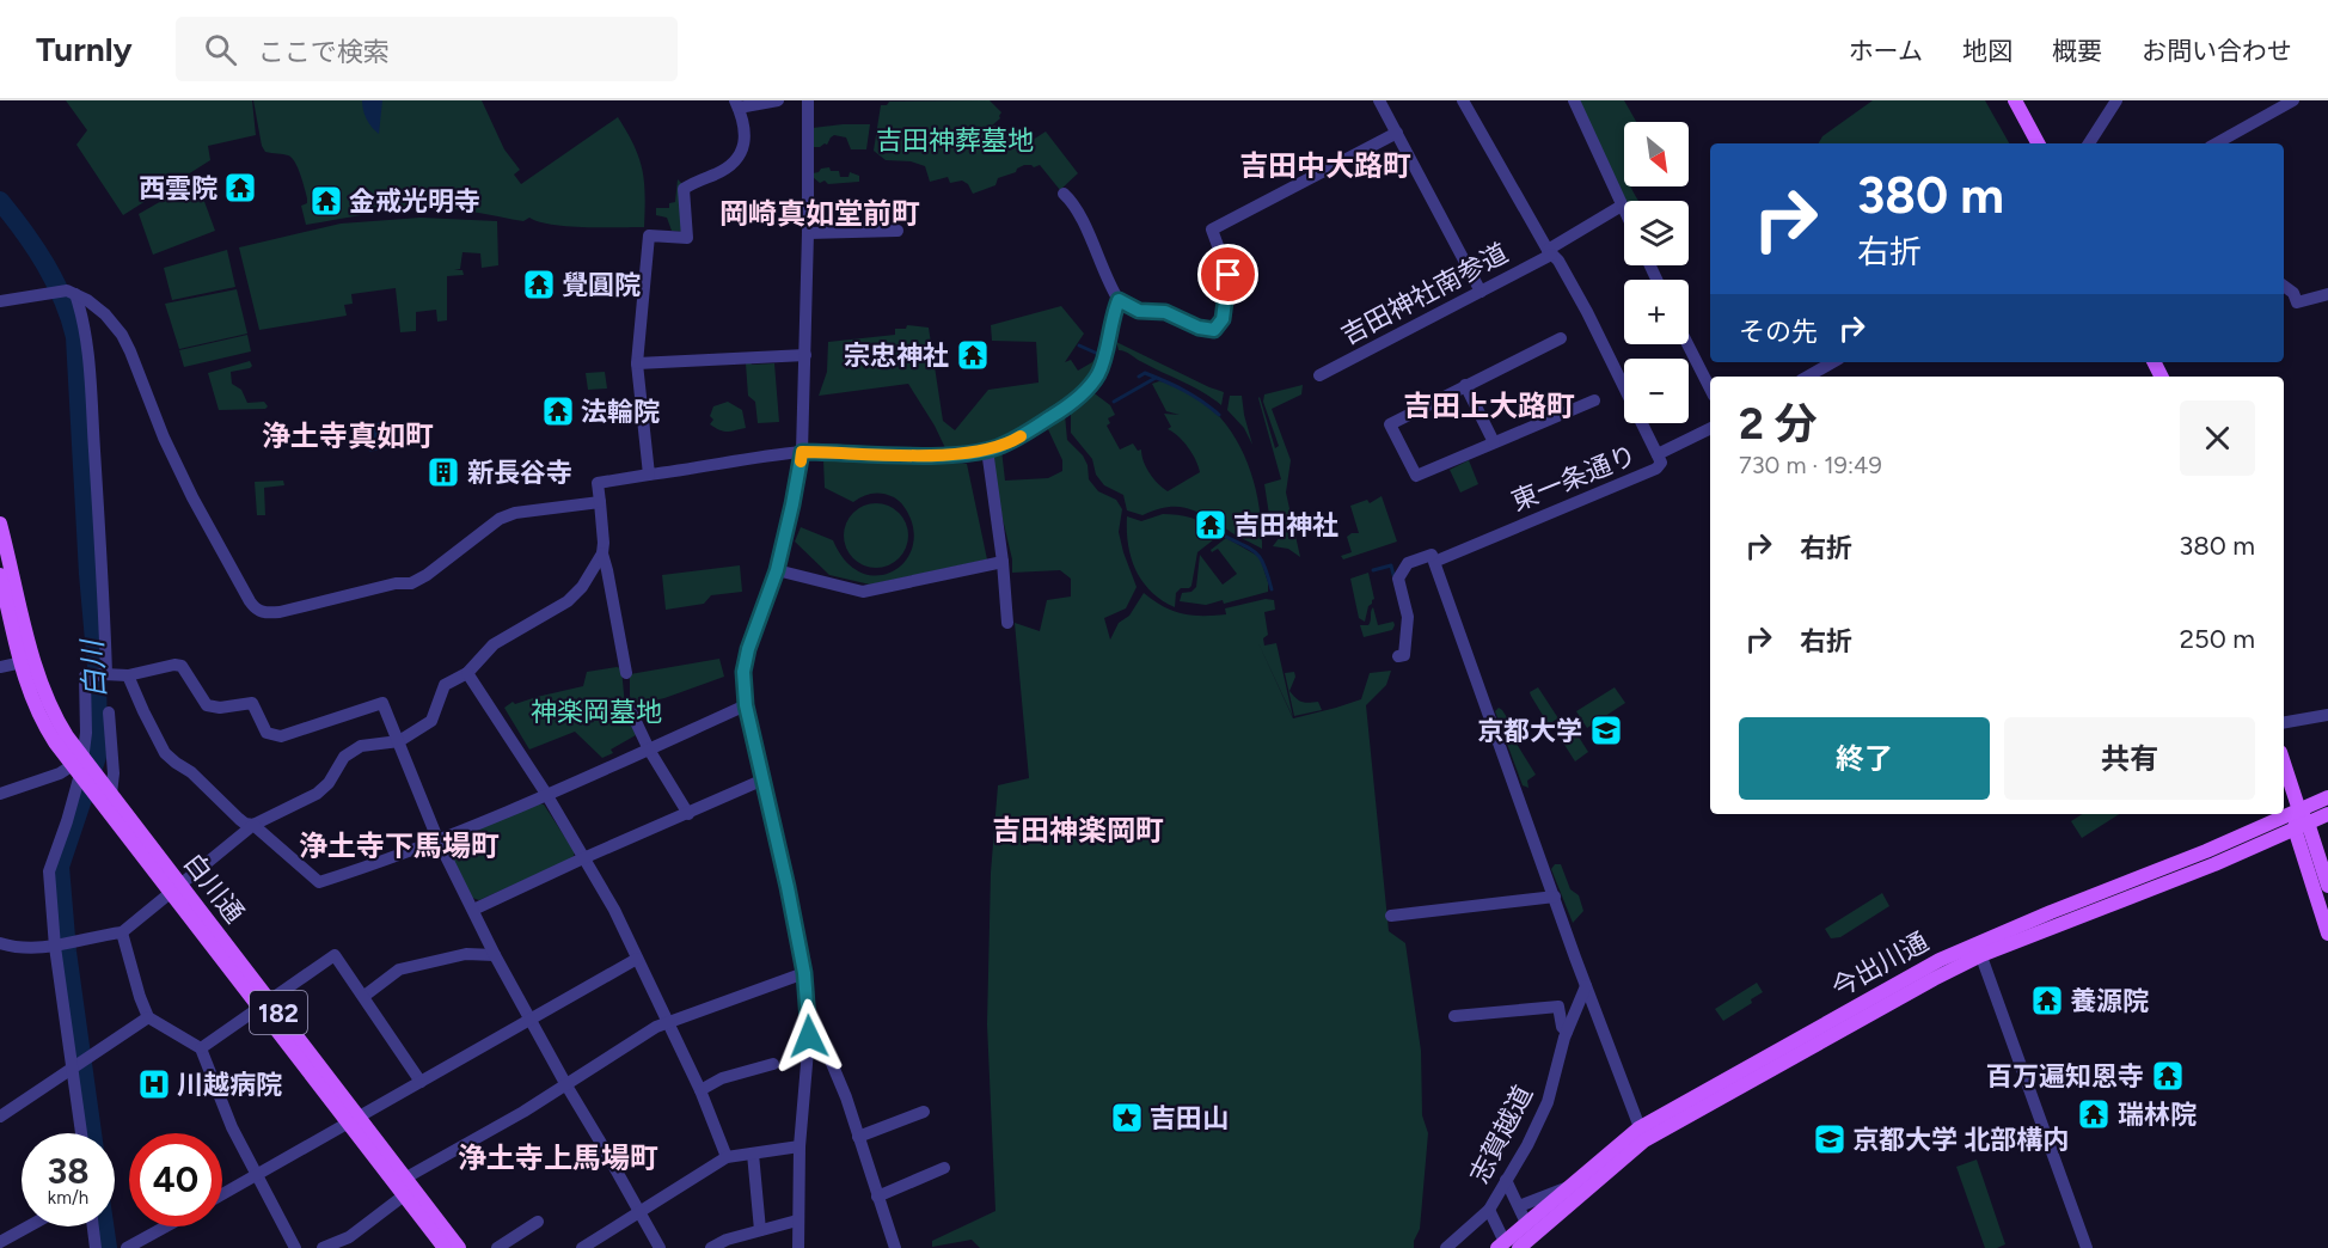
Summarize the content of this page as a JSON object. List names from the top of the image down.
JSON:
{
  "streets": {
    "main road": ["白川通", "今出川通", "182"],
    "street": ["吉田神社南参道", "東一条通り", "志賀越道"]
  },
  "districts": [
    "吉田中大路町",
    "岡崎真如堂前町",
    "吉田上大路町",
    "浄土寺真如町",
    "吉田神楽岡町",
    "浄土寺下馬場町",
    "浄土寺上馬場町"
  ],
  "water": ["白川"],
  "parks": ["吉田神葬墓地", "神楽岡墓地"],
  "places": {
    "temple": [
      "西雲院",
      "金戒光明寺",
      "覺圓院",
      "宗忠神社",
      "法輪院",
      "吉田神社",
      "養源院",
      "百万遍知恩寺",
      "瑞林院"
    ],
    "building": ["新長谷寺"],
    "school or university": ["京都大学", "京都大学 北部構内"],
    "hospital": ["川越病院"],
    "place": ["吉田山"]
  },
  "north": "bottom right",
  "page": {
    "header": "Turnly",
    "search": "ここで検索",
    "nav": [
      "ホーム",
      "地図",
      "概要",
      "お問い合わせ"
    ],
    "map_buttons": ["+", "−"],
    "turn": ["380 m", "右折"],
    "then": "その先",
    "heading": ["2 分", "730 m · 19:49"],
    "list": [
      {
        "name": "右折",
        "value": "380 m"
      },
      {
        "name": "右折",
        "value": "250 m"
      }
    ],
    "buttons": ["終了", "共有"],
    "speed": "38 km/h",
    "limit": "40"
  }
}
